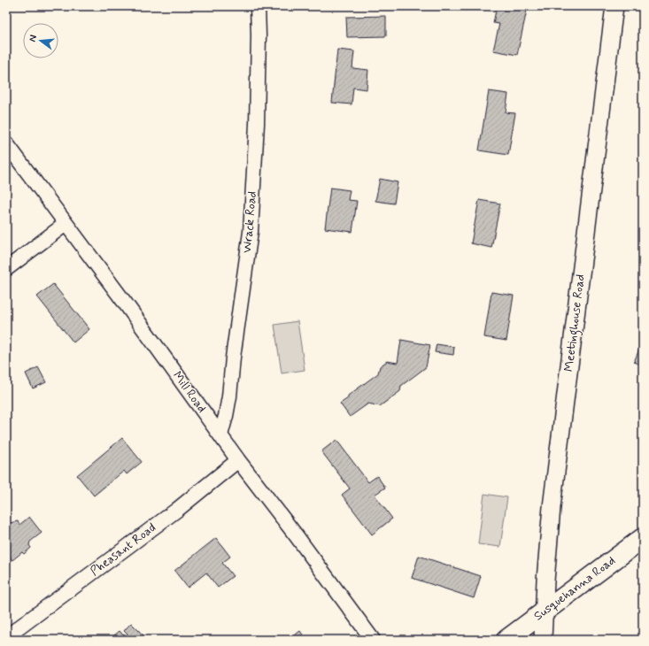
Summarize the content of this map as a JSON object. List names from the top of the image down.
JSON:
{
  "streets": {
    "main road": ["Susquehanna Road"],
    "street": [
      "Wrack Road",
      "Meetinghouse Road",
      "Mill Road",
      "Pheasant Road"
    ]
  },
  "crossings": [
    ["Wrack Road", "Mill Road"],
    ["Meetinghouse Road", "Susquehanna Road"],
    ["Mill Road", "Pheasant Road"]
  ],
  "north": "left"
}
